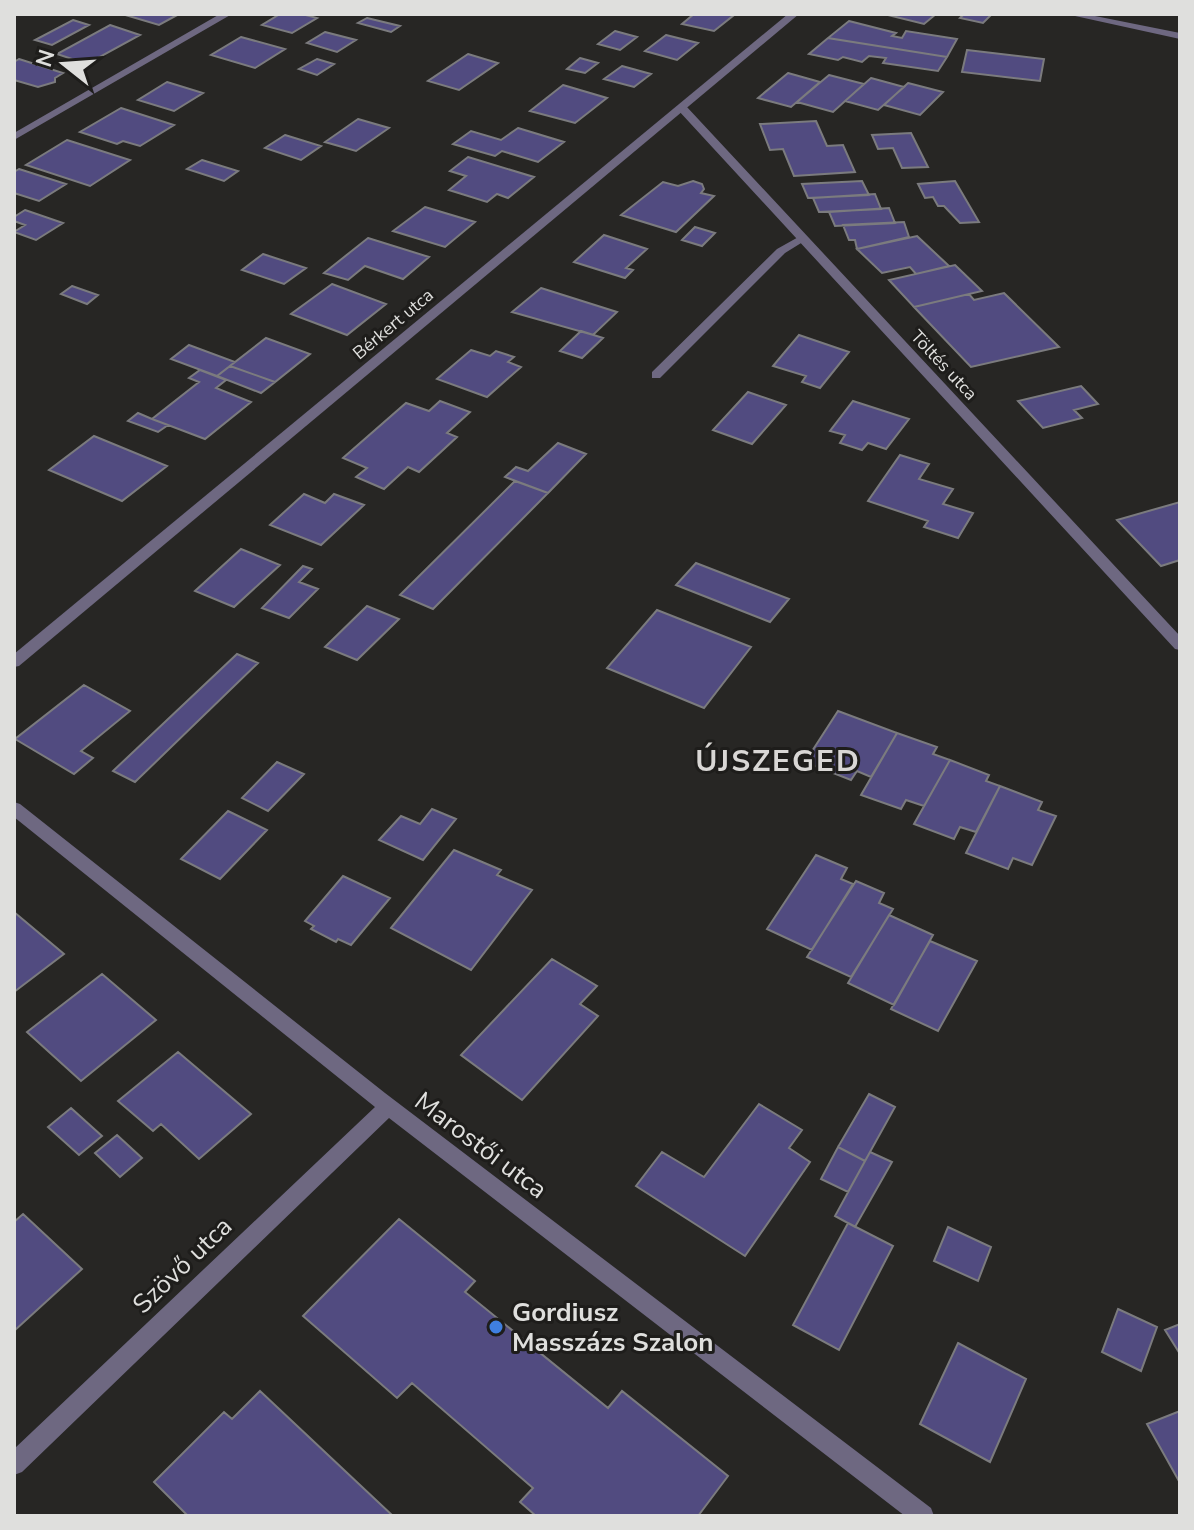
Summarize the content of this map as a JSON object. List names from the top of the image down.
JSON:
{
  "streets": {
    "street": [
      "Bérkert utca",
      "Töltés utca",
      "Marostői utca",
      "Szövő utca"
    ]
  },
  "crossings": [
    ["Bérkert utca", "Töltés utca"],
    ["Marostői utca", "Szövő utca"]
  ],
  "districts": ["ÚJSZEGED"],
  "places": ["Gordiusz Masszázs Szalon"],
  "north": "left"
}
